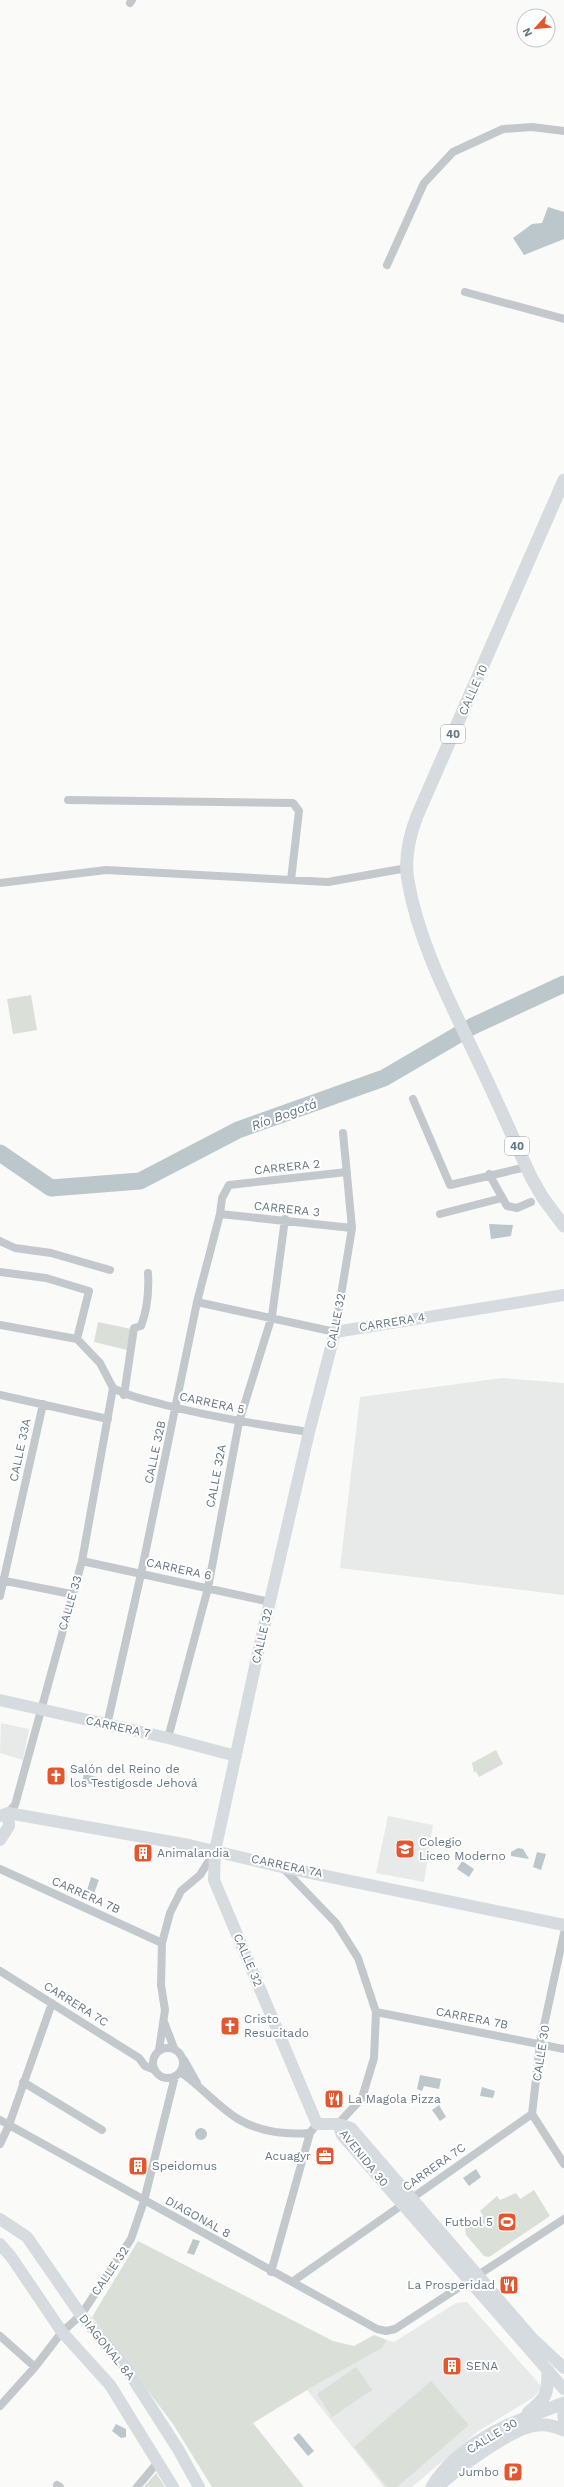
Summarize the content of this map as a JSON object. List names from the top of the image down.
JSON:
{
  "streets": {
    "main road": ["CALLE 10", "40", "CALLE 30"],
    "street": [
      "CARRERA 2",
      "CARRERA 3",
      "CALLE 32",
      "CARRERA 4",
      "CARRERA 5",
      "CALLE 33A",
      "CALLE 32B",
      "CALLE 32A",
      "CARRERA 6",
      "CALLE 33",
      "CARRERA 7",
      "CARRERA 7A",
      "CARRERA 7B",
      "CARRERA 7C",
      "AVENIDA 30",
      "DIAGONAL 8",
      "DIAGONAL 8A"
    ]
  },
  "crossings": [
    ["CALLE 10", "40"],
    ["CARRERA 2", "CALLE 32"],
    ["CARRERA 2", "CALLE 32B"],
    ["CARRERA 3", "CALLE 32"],
    ["CARRERA 3", "CALLE 32B"],
    ["CARRERA 3", "CALLE 32A"],
    ["CALLE 32", "CARRERA 4"],
    ["CALLE 32", "CARRERA 5"],
    ["CALLE 32", "CARRERA 6"],
    ["CALLE 32", "CARRERA 7"],
    ["CALLE 32", "CARRERA 7A"],
    ["CALLE 32", "CARRERA 7C"],
    ["CALLE 32", "DIAGONAL 8"],
    ["CALLE 32", "DIAGONAL 8A"],
    ["CARRERA 4", "CALLE 32B"],
    ["CARRERA 4", "CALLE 32A"],
    ["CARRERA 5", "CALLE 32B"],
    ["CARRERA 5", "CALLE 32A"],
    ["CARRERA 5", "CALLE 33"],
    ["CALLE 32B", "CARRERA 6"],
    ["CALLE 32B", "CARRERA 7"],
    ["CALLE 32A", "CARRERA 6"],
    ["CALLE 32A", "CARRERA 7"],
    ["CARRERA 6", "CALLE 33"],
    ["CALLE 33", "CARRERA 7"],
    ["CALLE 33", "CARRERA 7A"],
    ["CARRERA 7B", "CALLE 30"],
    ["CARRERA 7C", "CALLE 30"],
    ["CARRERA 7C", "AVENIDA 30"],
    ["CARRERA 7C", "DIAGONAL 8"],
    ["AVENIDA 30", "DIAGONAL 8"]
  ],
  "water": ["Río Bogotá"],
  "places": {
    "church": ["Salón del Reino de los Testigosde Jehová", "Cristo Resucitado"],
    "school or university": ["Colegio Liceo Moderno"],
    "building": ["Animalandia", "Speidomus", "SENA"],
    "restaurant": ["La Magola Pizza", "La Prosperidad"],
    "office": ["Acuagyr"],
    "sports": ["Futbol 5"],
    "parking": ["Jumbo"]
  },
  "north": "bottom left"
}
